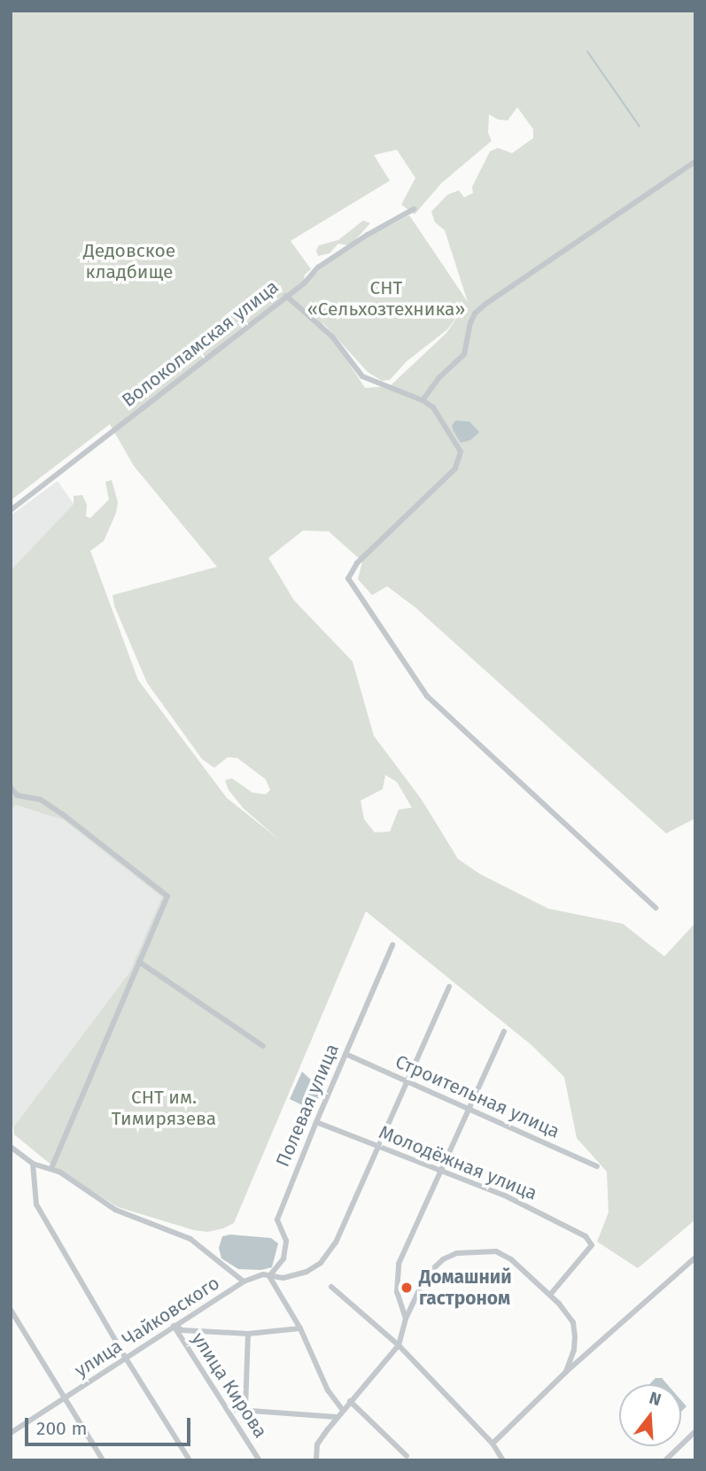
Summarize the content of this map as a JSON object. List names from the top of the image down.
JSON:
{
  "streets": {
    "street": [
      "Волоколамская улица",
      "Строительная улица",
      "Полевая улица",
      "Молодёжная улица",
      "улица Чайковского",
      "улица Кирова"
    ]
  },
  "crossings": [
    ["Строительная улица", "Полевая улица"],
    ["Полевая улица", "Молодёжная улица"],
    ["Полевая улица", "улица Чайковского"],
    ["Молодёжная улица", "улица Чайковского"],
    ["улица Чайковского", "улица Кирова"]
  ],
  "parks": ["Дедовское кладбище", "СНТ «Сельхозтехника»", "СНТ им. Тимирязева"],
  "places": ["Домашний гастроном"],
  "scale_bar": "200 m",
  "north": "top"
}
